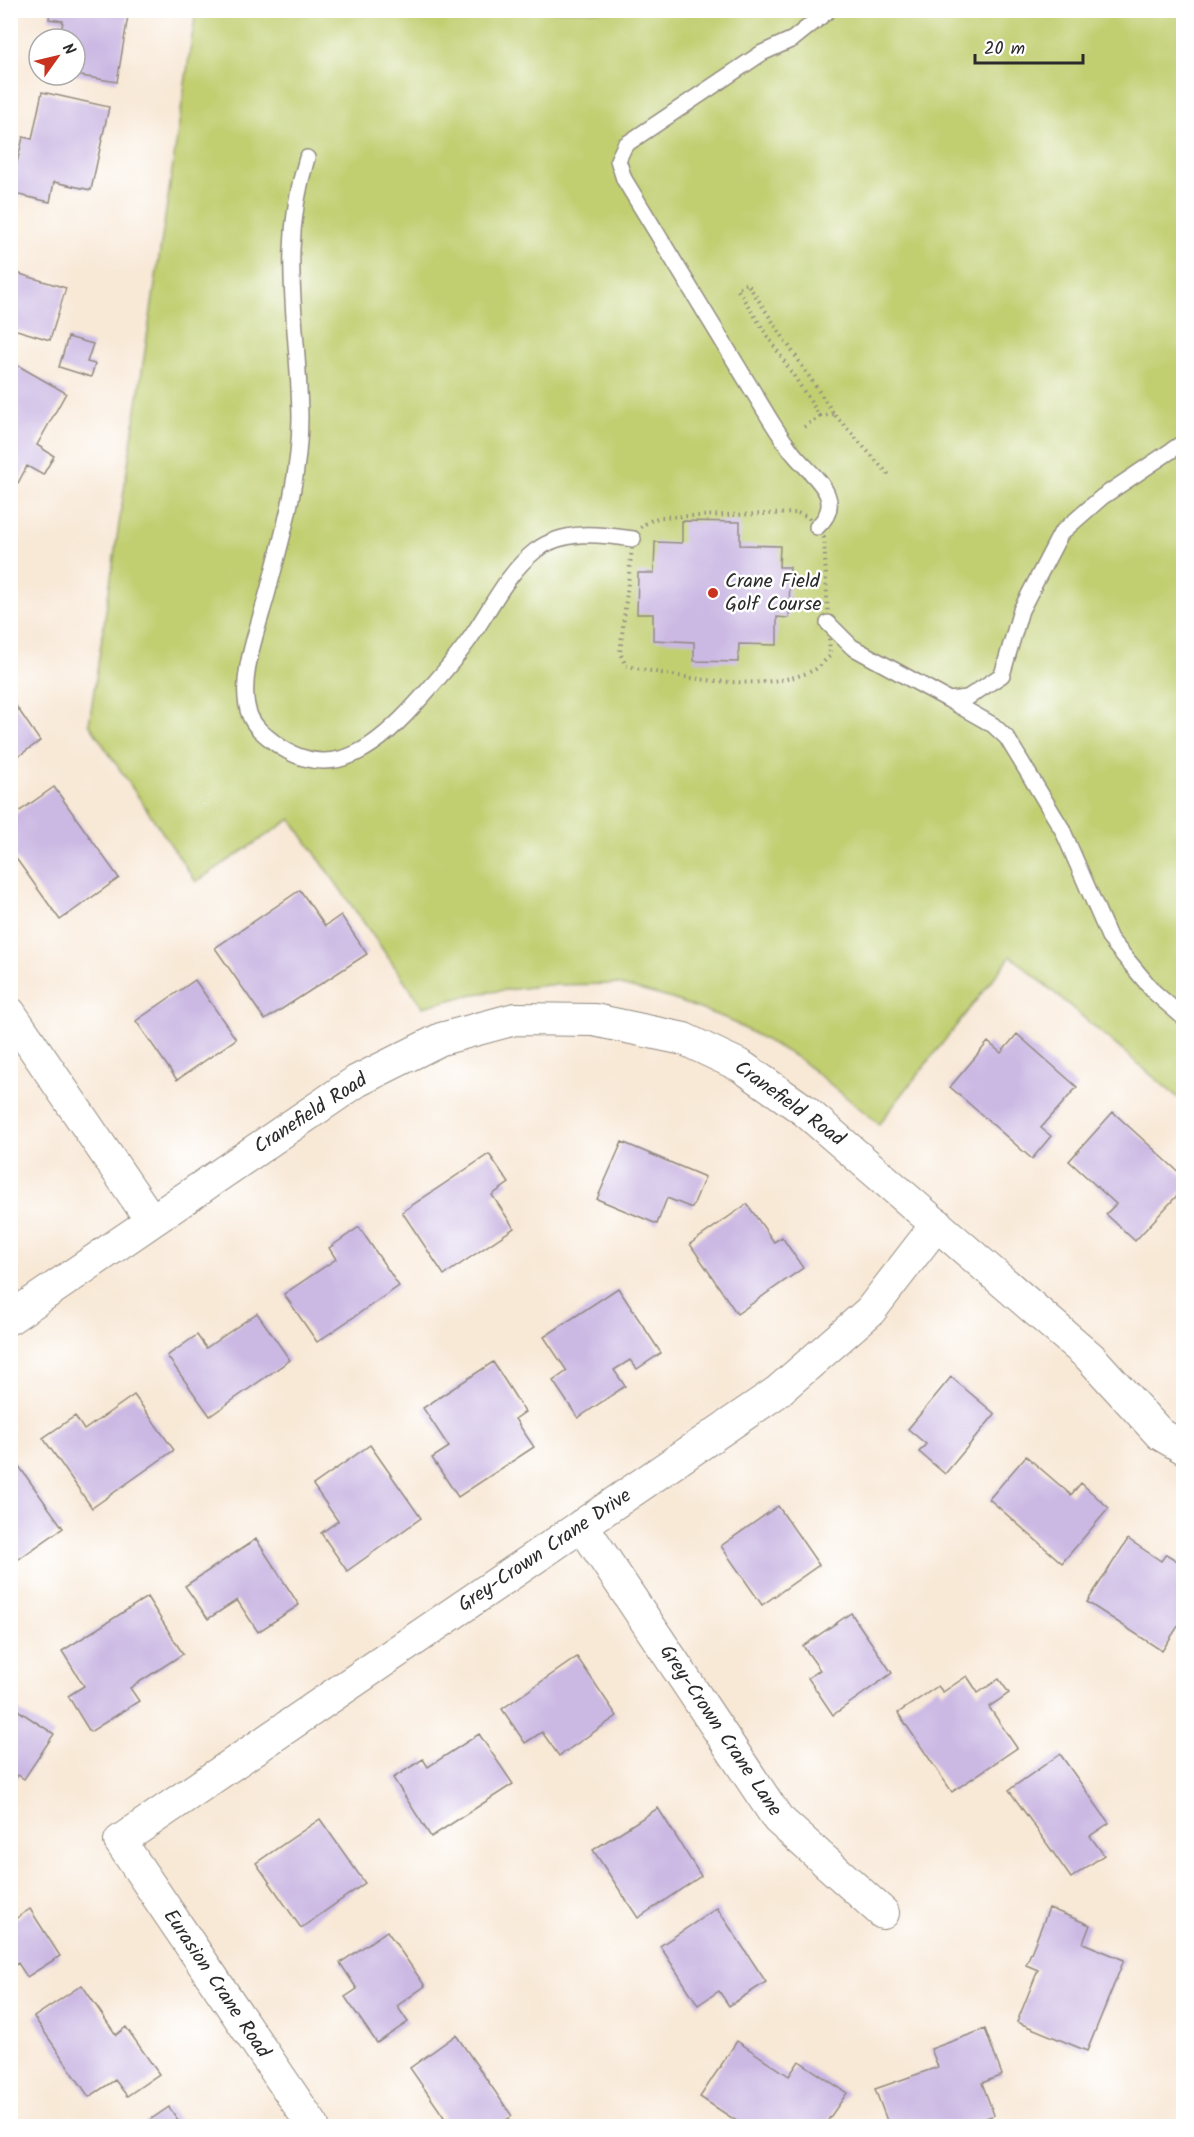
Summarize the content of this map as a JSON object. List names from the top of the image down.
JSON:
{
  "streets": {
    "street": [
      "Cranefield Road",
      "Grey-Crown Crane Drive",
      "Grey-Crown Crane Lane",
      "Eurasion Crane Road"
    ]
  },
  "crossings": [
    ["Cranefield Road", "Grey-Crown Crane Drive"],
    ["Grey-Crown Crane Drive", "Grey-Crown Crane Lane"],
    ["Grey-Crown Crane Drive", "Eurasion Crane Road"]
  ],
  "places": ["Crane Field Golf Course"],
  "scale_bar": "20 m",
  "north": "top right"
}
